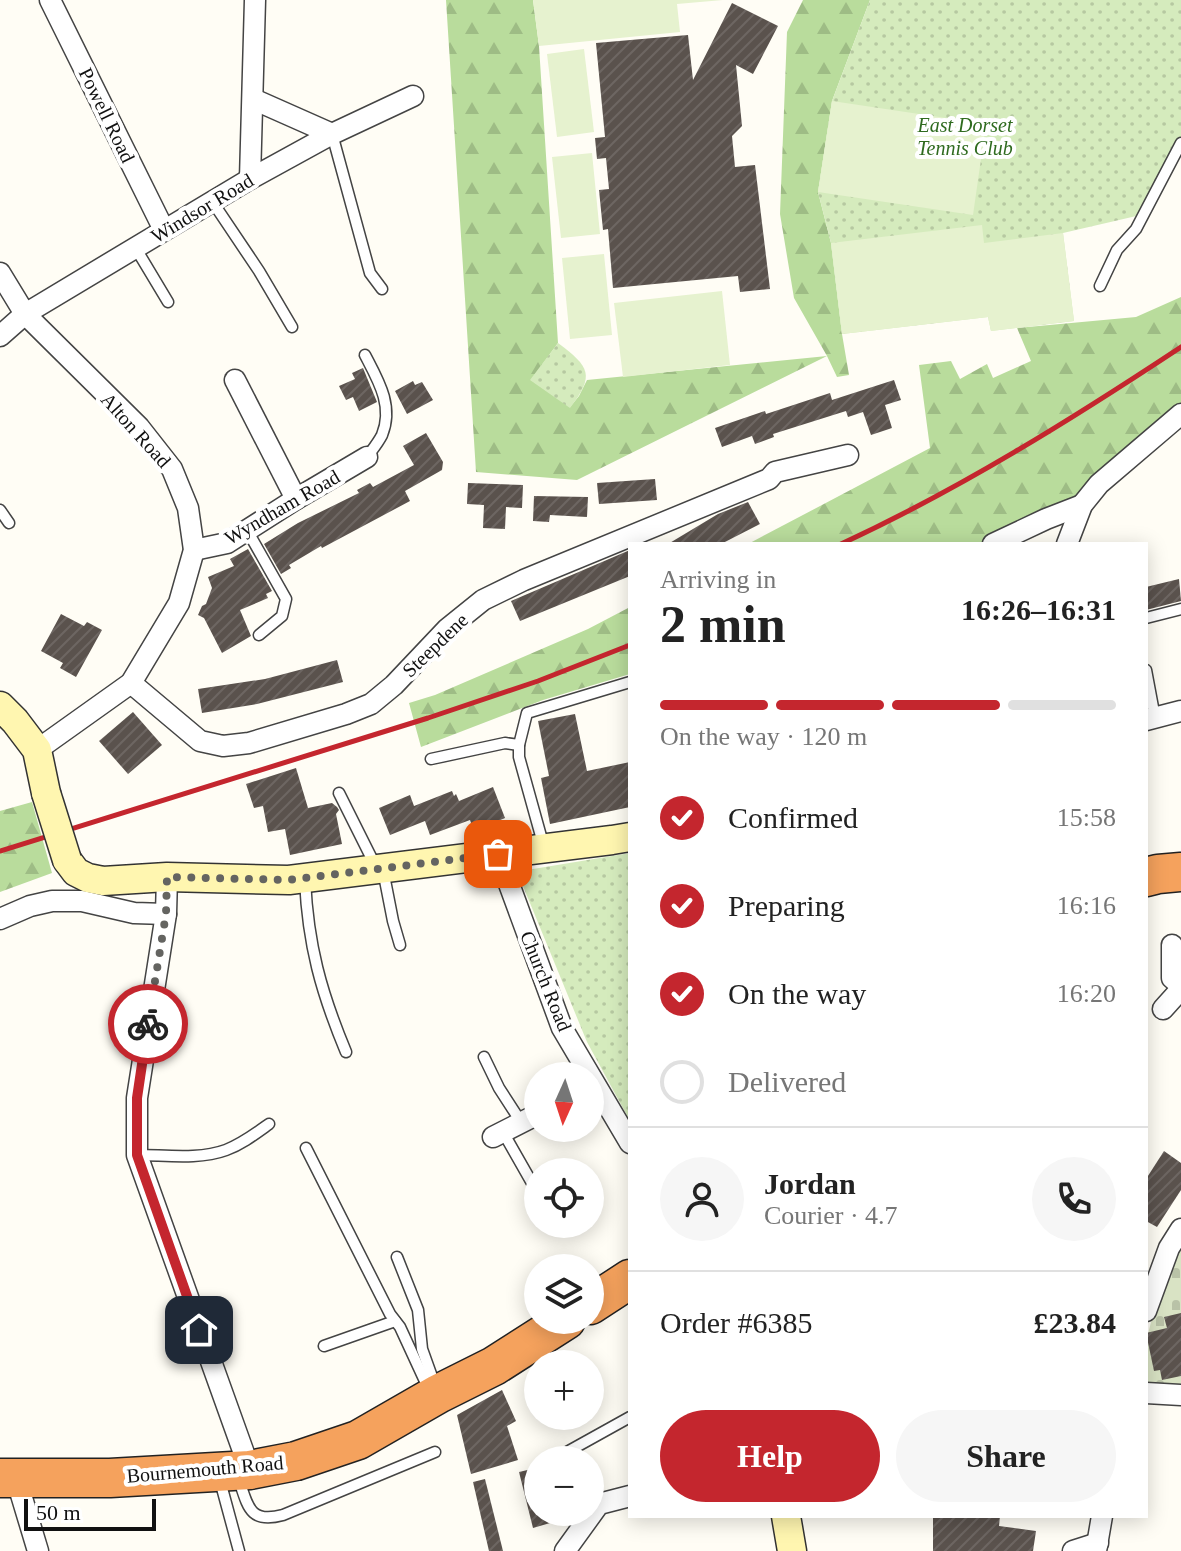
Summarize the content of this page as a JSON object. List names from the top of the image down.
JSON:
{
  "streets": {
    "highway": ["Bournemouth Road"],
    "street": [
      "Powell Road",
      "Windsor Road",
      "Alton Road",
      "Wyndham Road",
      "Steepdene",
      "Church Road"
    ]
  },
  "crossings": [
    ["Powell Road", "Windsor Road"],
    ["Windsor Road", "Alton Road"],
    ["Alton Road", "Wyndham Road"],
    ["Alton Road", "Steepdene"]
  ],
  "parks": ["East Dorset Tennis Club"],
  "scale_bar": "50 m",
  "north": "bottom",
  "page": {
    "heading": ["2 min", "Arriving in", "16:26–16:31"],
    "panel": [
      "Jordan",
      "Courier · 4.7",
      "Order #6385",
      "£23.84"
    ],
    "bar": "On the way · 120 m",
    "list": [
      ["Confirmed", "15:58"],
      ["Preparing", "16:16"],
      ["On the way", "16:20"],
      "Delivered"
    ],
    "map_buttons": ["+", "−"],
    "buttons": ["Help", "Share"],
    "scale": "50 m"
  }
}
